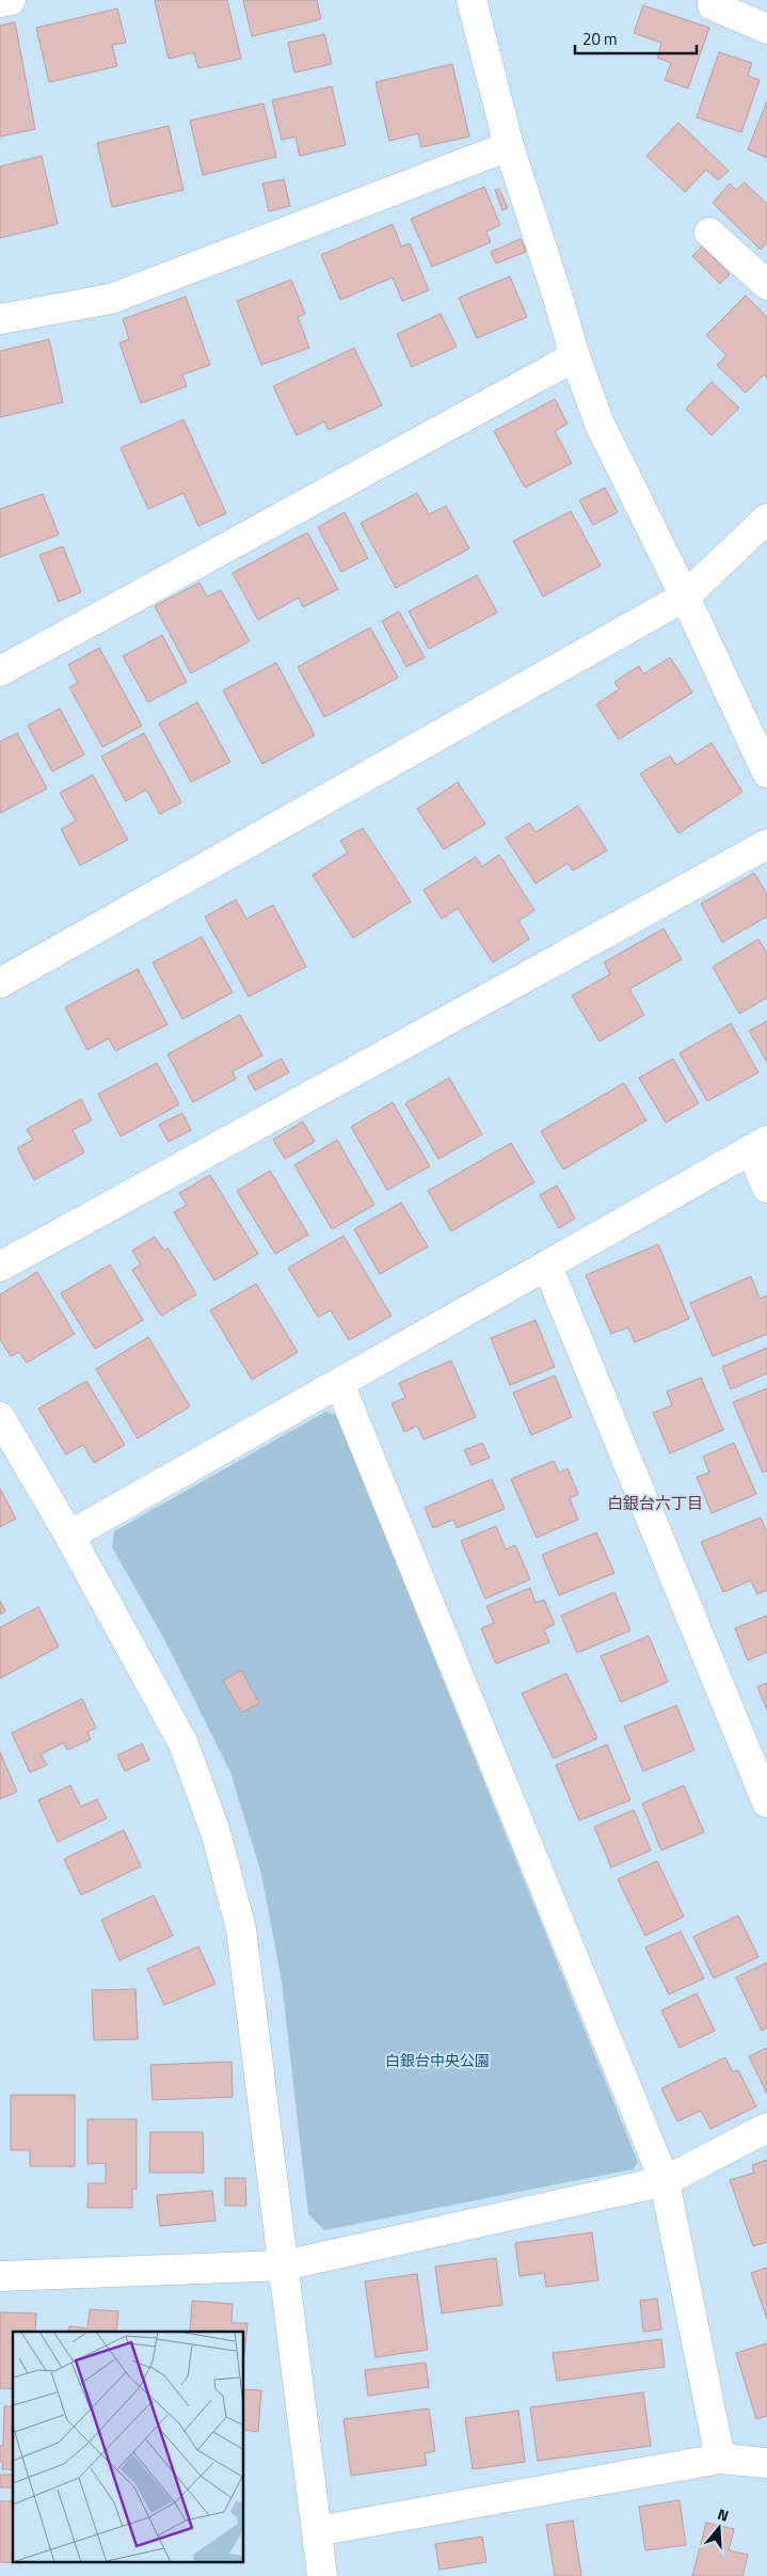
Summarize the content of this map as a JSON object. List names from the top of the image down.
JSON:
{
  "districts": ["白銀台六丁目"],
  "parks": ["白銀台中央公園"],
  "scale_bar": "20 m",
  "north": "top"
}
